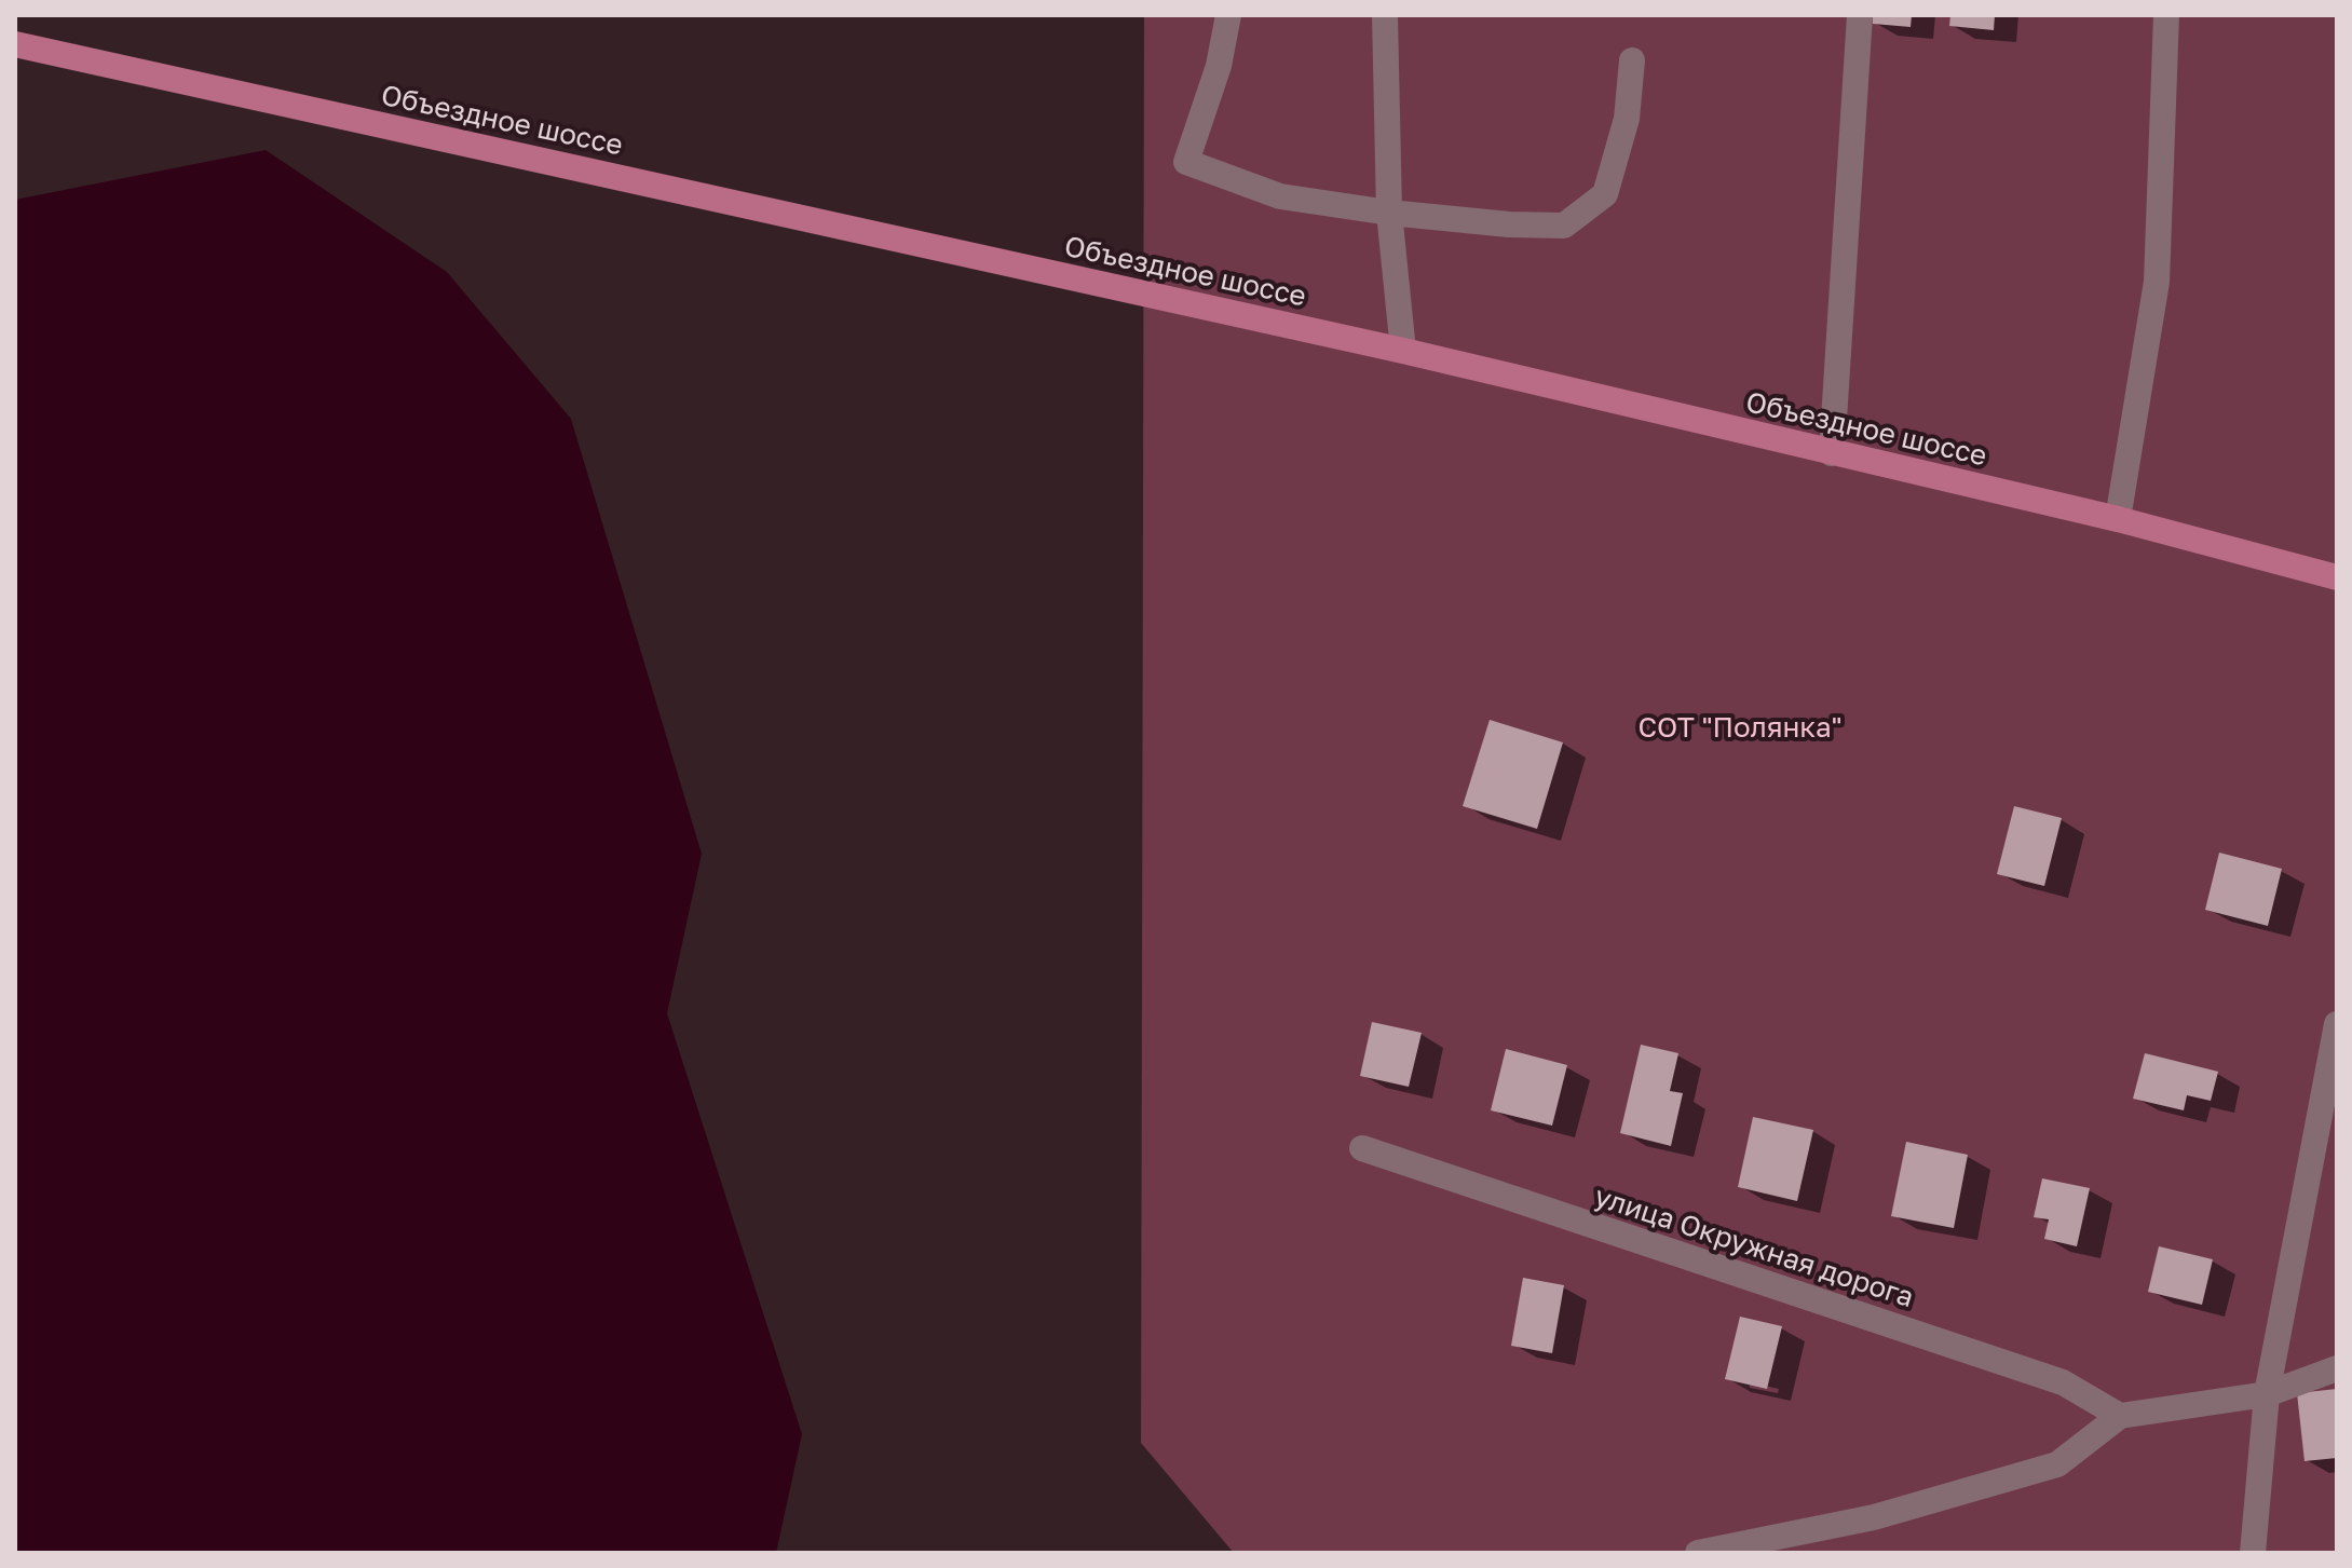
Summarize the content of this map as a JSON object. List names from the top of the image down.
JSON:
{
  "streets": {
    "main road": ["Объездное шоссе"],
    "street": ["улица Окружная дорога"]
  },
  "parks": ["СОТ \"Полянка\""]
}
